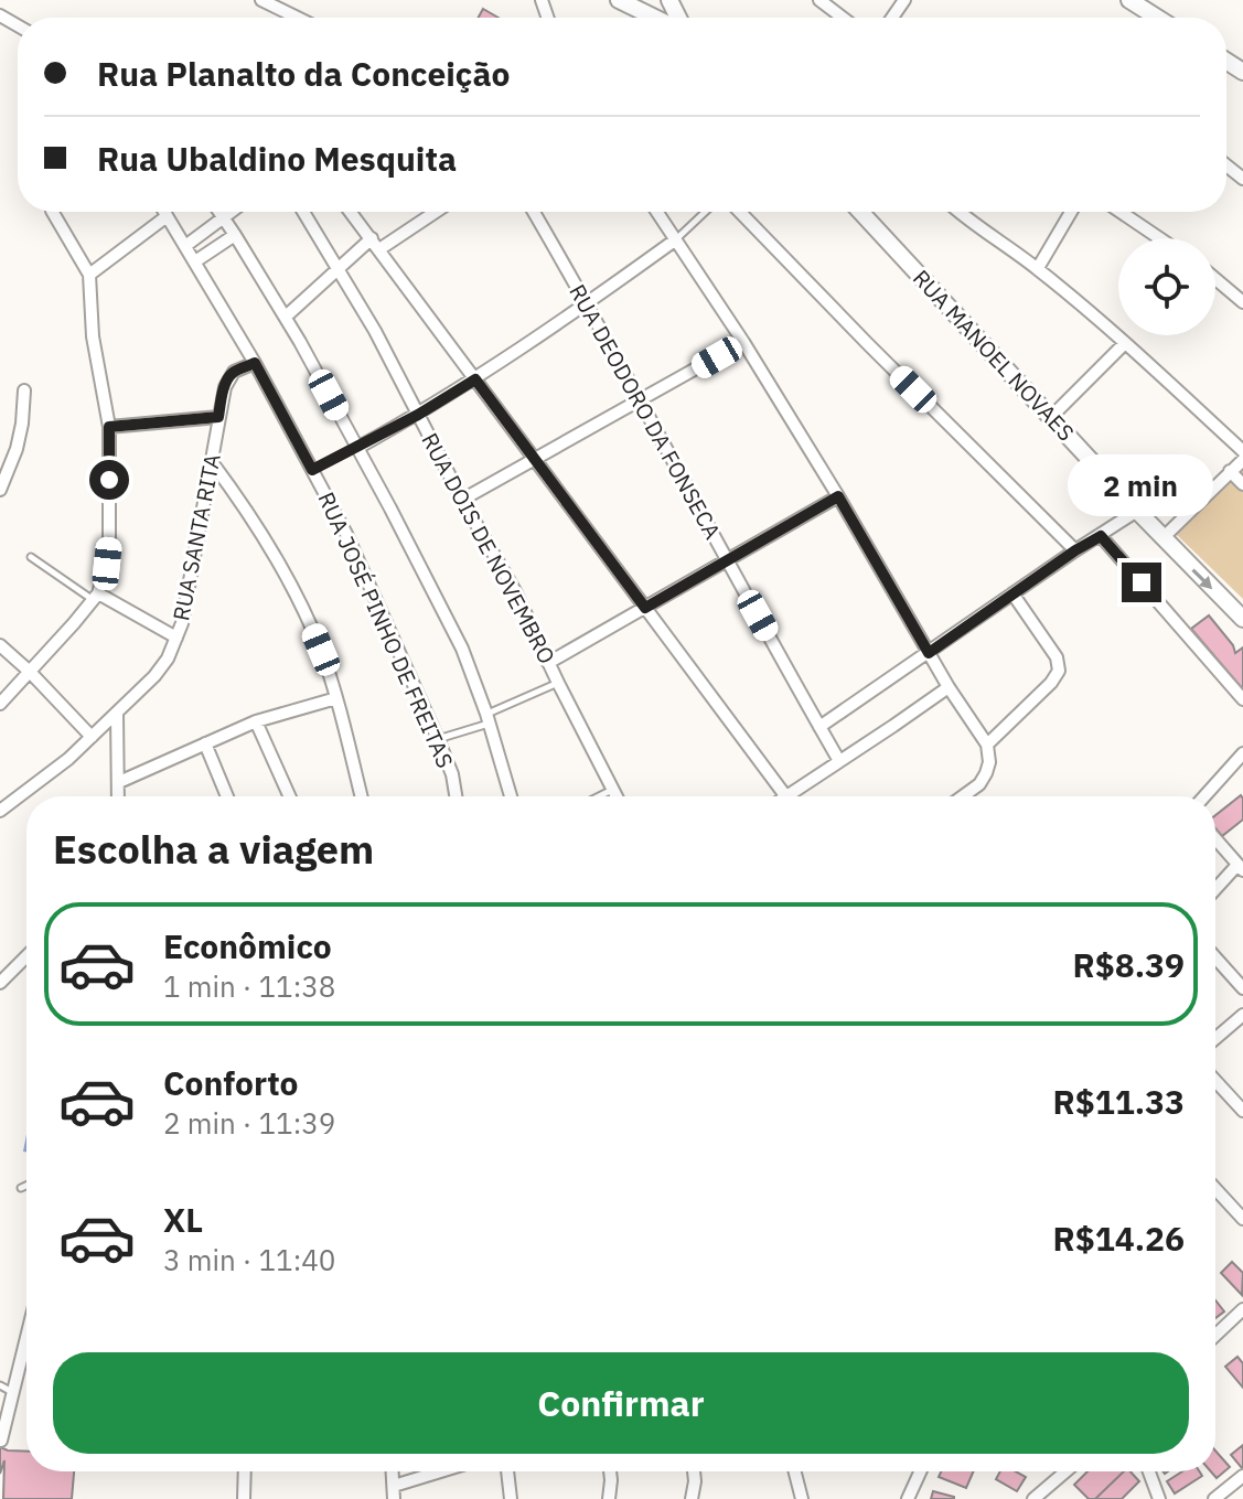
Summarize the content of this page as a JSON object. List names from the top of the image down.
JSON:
{
  "streets": {
    "street": [
      "RUA MANOEL NOVAES",
      "RUA DEODORO DA FONSECA",
      "RUA SANTA RITA",
      "RUA DOIS DE NOVEMBRO",
      "RUA JOSÉ PINHO DE FREITAS"
    ]
  },
  "crossings": [
    ["RUA SANTA RITA", "RUA JOSÉ PINHO DE FREITAS"]
  ],
  "page": {
    "banner": ["Rua Planalto da Conceição", "Rua Ubaldino Mesquita"],
    "bubble": "2 min",
    "heading": "Escolha a viagem",
    "list": [
      {
        "name": "Econômico",
        "note": "1 min · 11:38",
        "value": "R$8.39"
      },
      {
        "name": "Conforto",
        "note": "2 min · 11:39",
        "value": "R$11.33"
      },
      {
        "name": "XL",
        "note": "3 min · 11:40",
        "value": "R$14.26"
      }
    ],
    "buttons": "Confirmar"
  }
}
